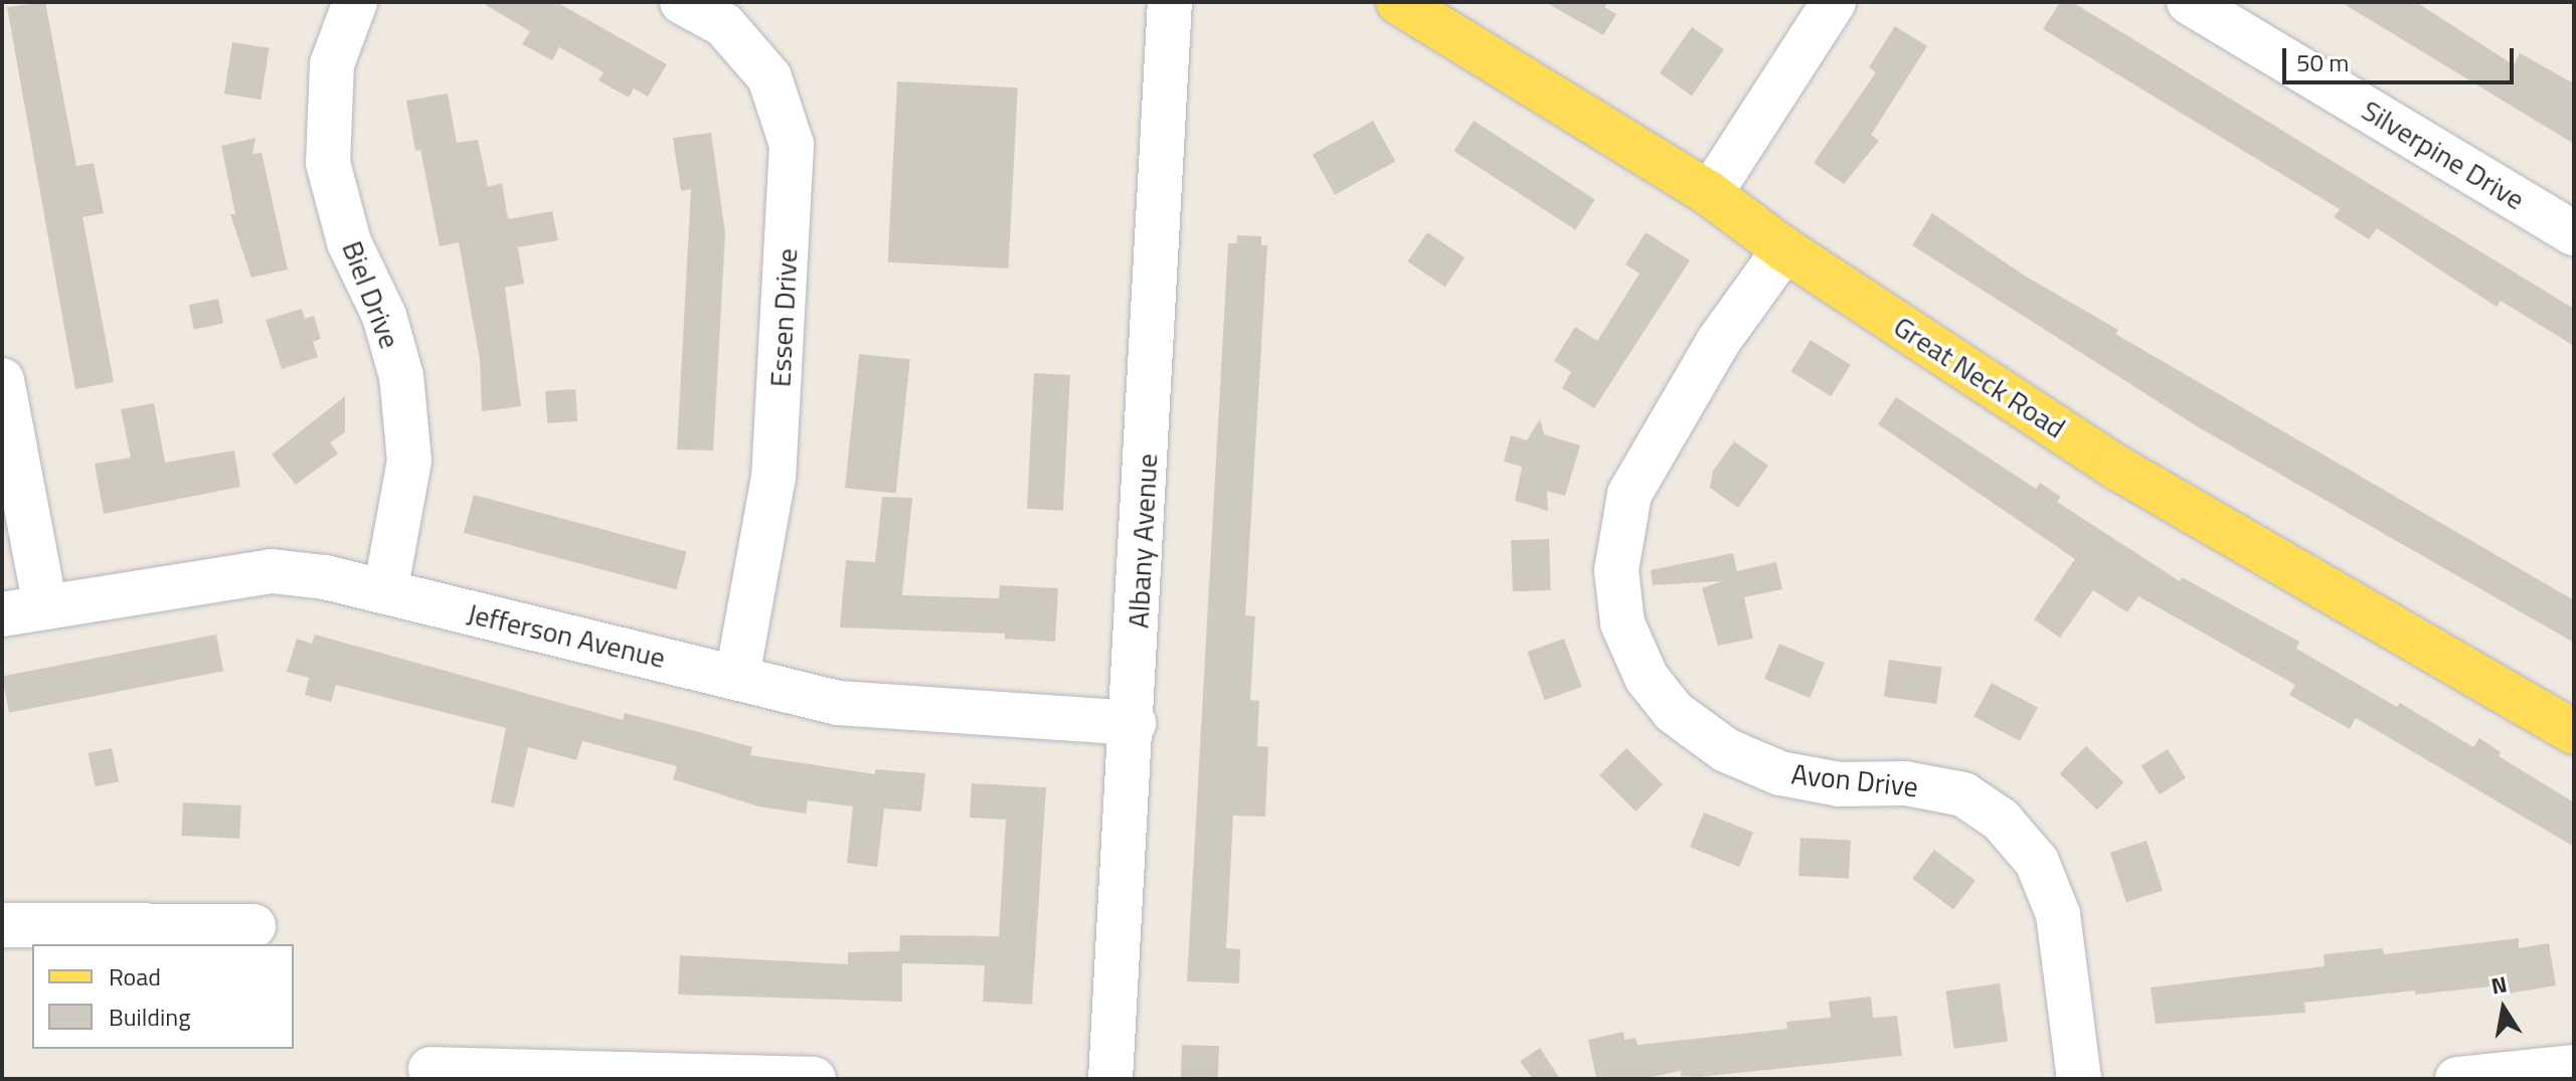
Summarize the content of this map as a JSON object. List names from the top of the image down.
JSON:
{
  "streets": {
    "main road": ["Great Neck Road"],
    "street": [
      "Silverpine Drive",
      "Biel Drive",
      "Essen Drive",
      "Albany Avenue",
      "Jefferson Avenue",
      "Avon Drive"
    ]
  },
  "crossings": [
    ["Biel Drive", "Jefferson Avenue"],
    ["Essen Drive", "Jefferson Avenue"],
    ["Great Neck Road", "Avon Drive"],
    ["Albany Avenue", "Jefferson Avenue"]
  ],
  "legend": ["Road", "Building"],
  "scale_bar": "50 m",
  "north": "top"
}
